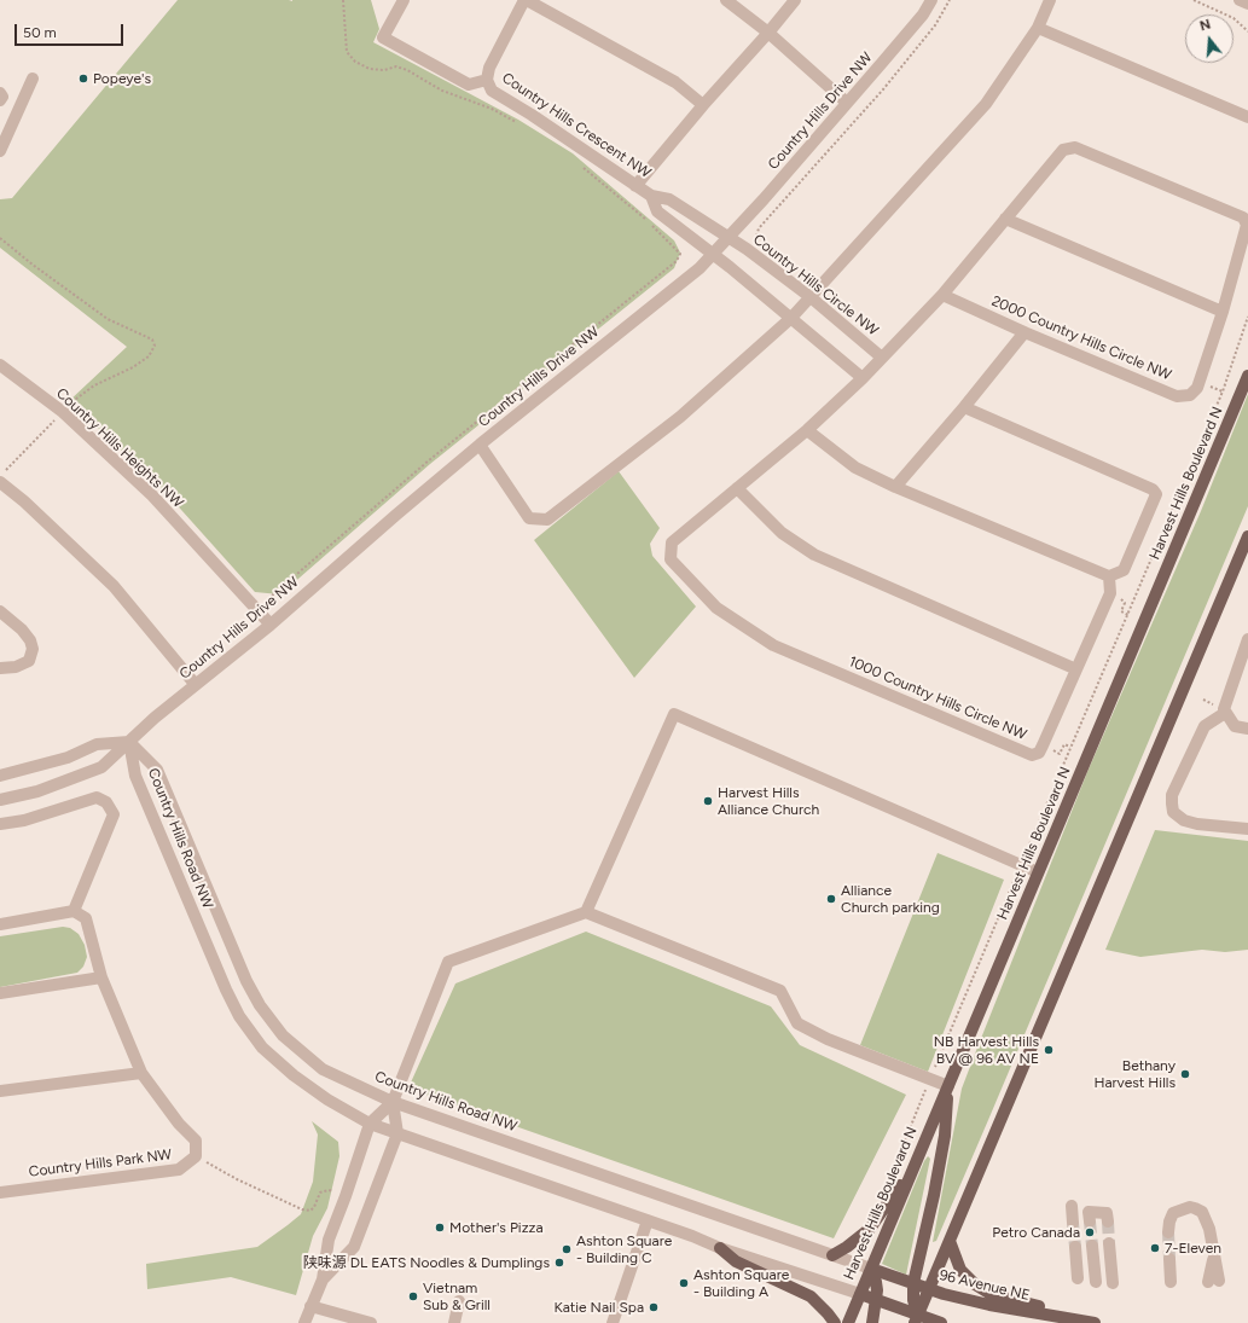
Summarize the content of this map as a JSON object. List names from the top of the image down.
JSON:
{
  "streets": {
    "main road": ["Harvest Hills Boulevard N", "96 Avenue NE"],
    "street": [
      "Country Hills Drive NW",
      "Country Hills Crescent NW",
      "Country Hills Circle NW",
      "2000 Country Hills Circle NW",
      "Country Hills Heights NW",
      "1000 Country Hills Circle NW",
      "Country Hills Road NW",
      "Country Hills Park NW"
    ]
  },
  "crossings": [
    ["Country Hills Drive NW", "Country Hills Crescent NW"],
    ["Country Hills Drive NW", "Country Hills Circle NW"],
    ["Country Hills Drive NW", "Country Hills Heights NW"],
    ["Country Hills Drive NW", "Country Hills Road NW"],
    ["Country Hills Crescent NW", "Country Hills Circle NW"],
    ["Country Hills Circle NW", "2000 Country Hills Circle NW"],
    ["2000 Country Hills Circle NW", "1000 Country Hills Circle NW"],
    ["Harvest Hills Boulevard N", "Country Hills Road NW"],
    ["Harvest Hills Boulevard N", "96 Avenue NE"],
    ["Country Hills Road NW", "96 Avenue NE"]
  ],
  "places": [
    "Popeye's",
    "Harvest Hills Alliance Church",
    "Alliance Church parking",
    "NB Harvest Hills BV @ 96 AV NE",
    "Bethany Harvest Hills",
    "Mother's Pizza",
    "Petro Canada",
    "7-Eleven",
    "Ashton Square - Building C",
    "陕味源 DL EATS Noodles & Dumplings",
    "Ashton Square - Building A",
    "Vietnam Sub & Grill",
    "Katie Nail Spa"
  ],
  "scale_bar": "50 m",
  "north": "top"
}
